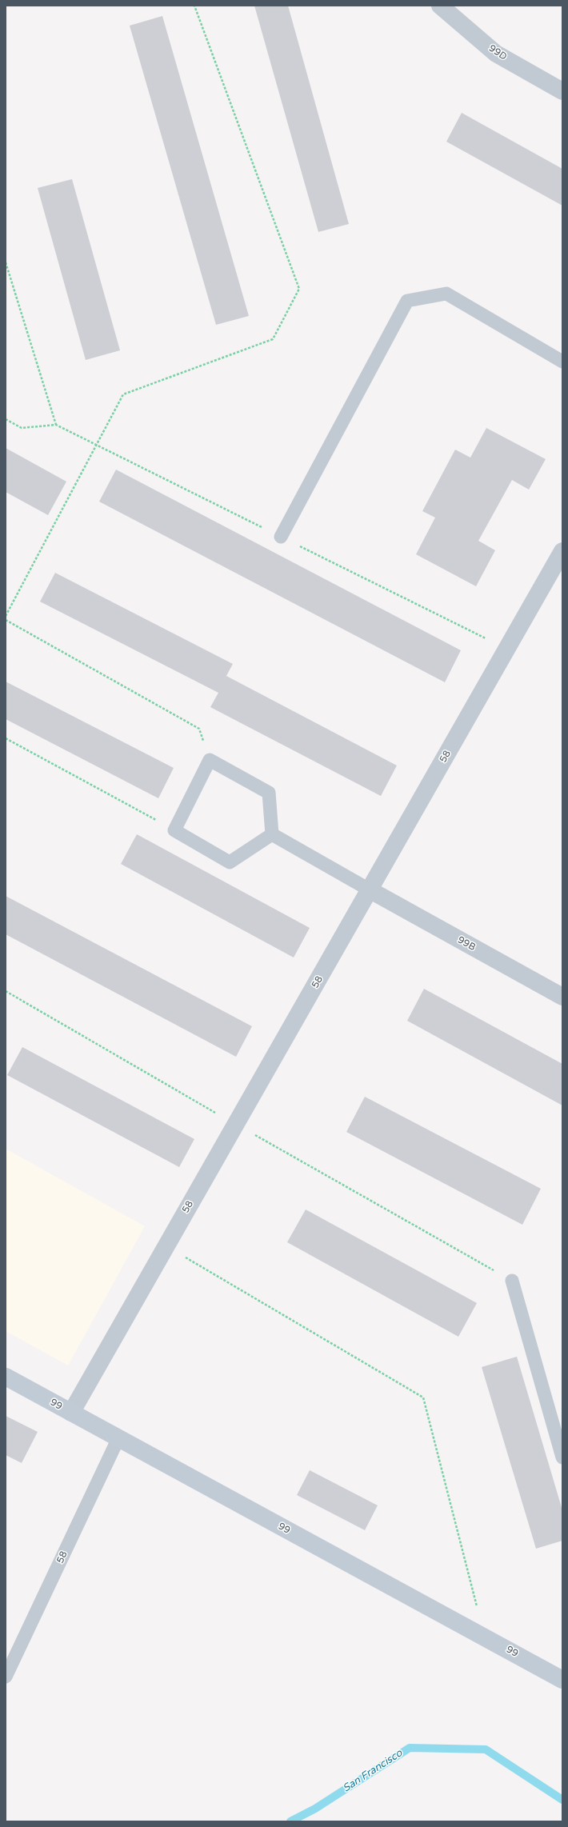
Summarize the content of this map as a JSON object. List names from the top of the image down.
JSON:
{
  "streets": {
    "street": [
      "99D",
      "58",
      "99B",
      "99"
    ]
  },
  "crossings": [
    ["58", "99B"],
    ["58", "99"]
  ],
  "water": ["San Francisco"]
}
